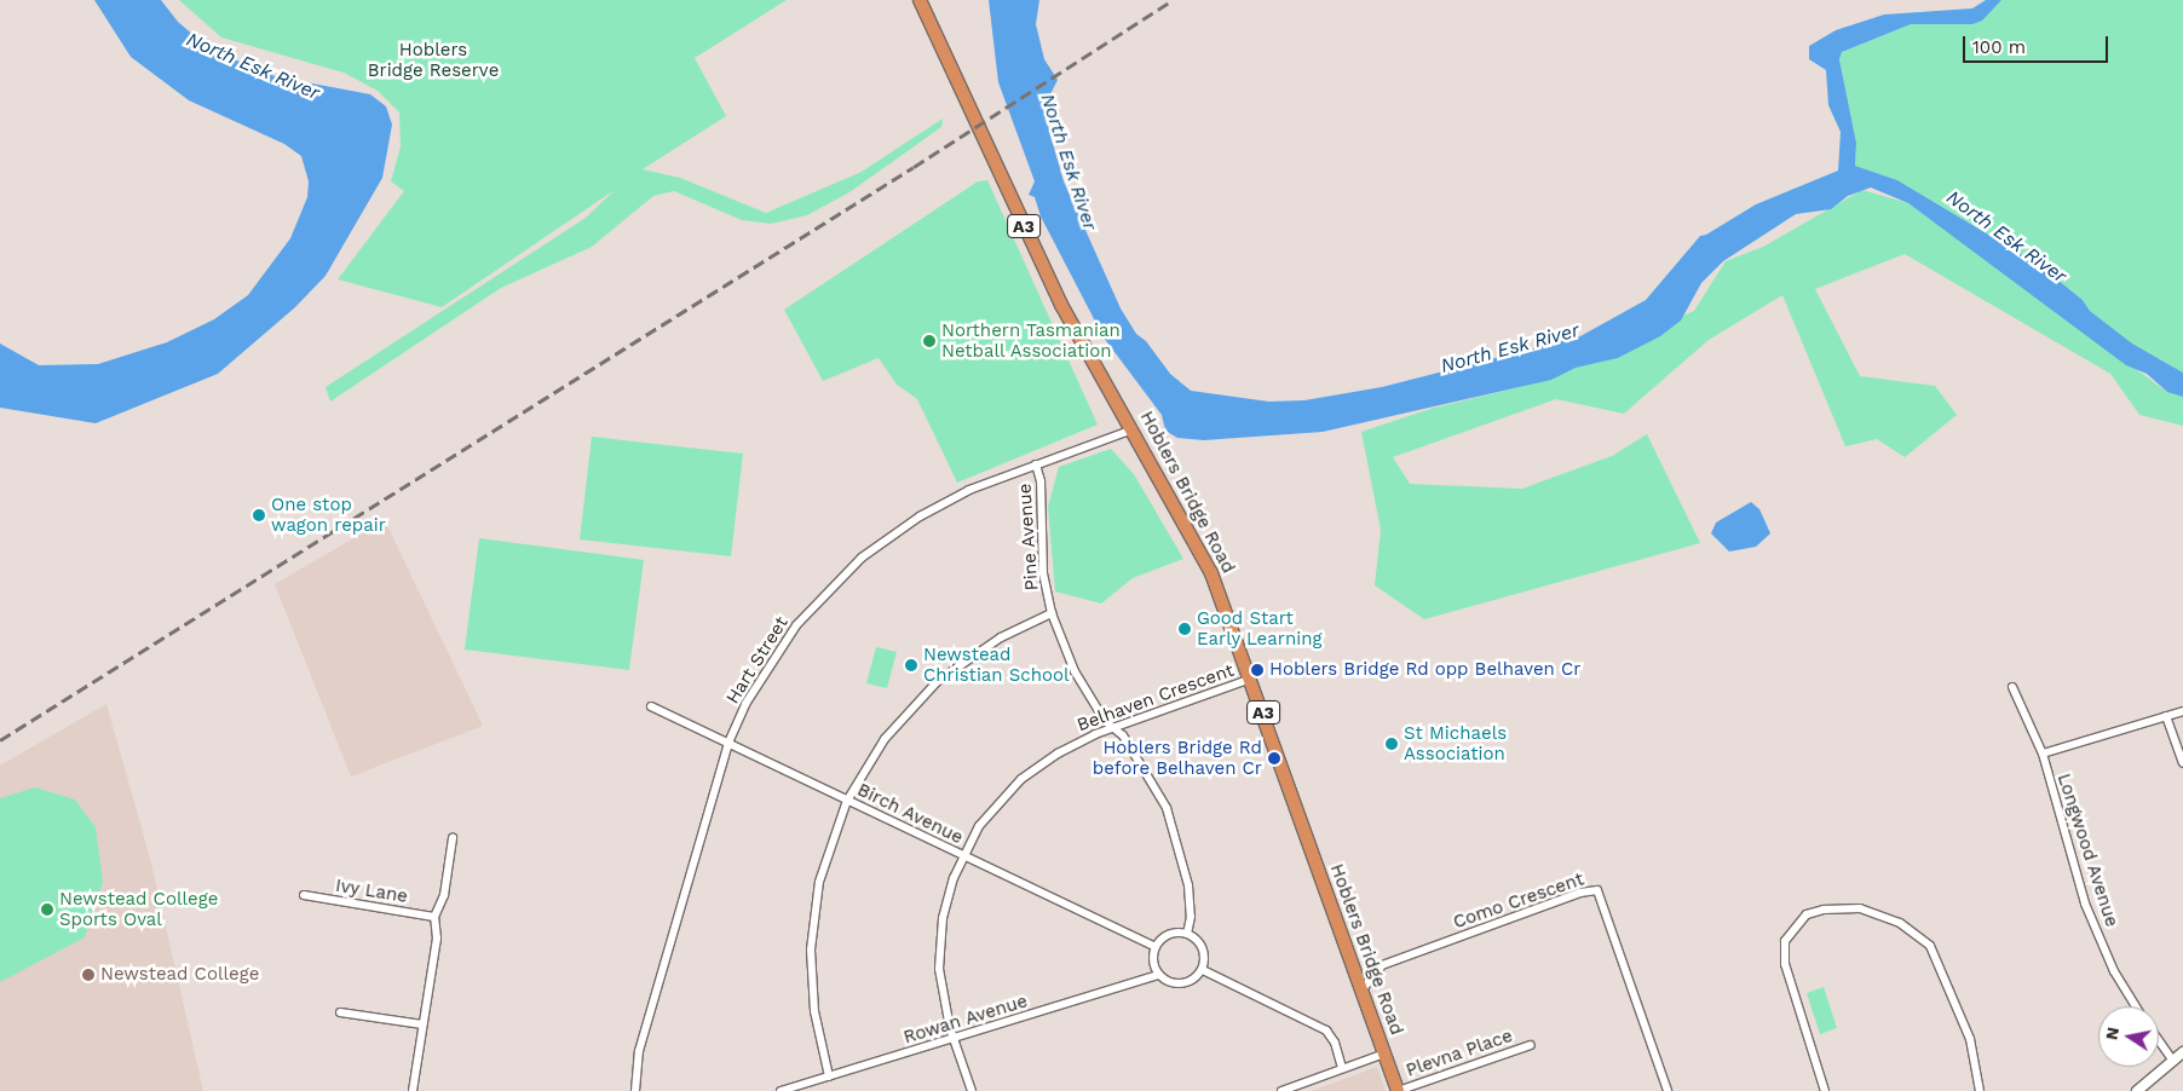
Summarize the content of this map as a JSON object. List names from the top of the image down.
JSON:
{
  "streets": {
    "highway": ["A3", "Hoblers Bridge Road"],
    "street": [
      "Pine Avenue",
      "Hart Street",
      "Belhaven Crescent",
      "Birch Avenue",
      "Longwood Avenue",
      "Ivy Lane",
      "Como Crescent",
      "Rowan Avenue",
      "Plevna Place"
    ]
  },
  "crossings": [
    ["Hoblers Bridge Road", "Hart Street"],
    ["Hoblers Bridge Road", "Belhaven Crescent"],
    ["Hoblers Bridge Road", "Como Crescent"],
    ["Hoblers Bridge Road", "Plevna Place"],
    ["Pine Avenue", "Hart Street"],
    ["Pine Avenue", "Belhaven Crescent"],
    ["Pine Avenue", "Birch Avenue"],
    ["Pine Avenue", "Rowan Avenue"],
    ["Hart Street", "Birch Avenue"],
    ["Belhaven Crescent", "Birch Avenue"],
    ["Belhaven Crescent", "Rowan Avenue"],
    ["Birch Avenue", "Rowan Avenue"]
  ],
  "water": ["North Esk River"],
  "parks": ["Hoblers Bridge Reserve"],
  "places": [
    "Northern Tasmanian Netball Association",
    "One stop wagon repair",
    "Good Start Early Learning",
    "Newstead Christian School",
    "Hoblers Bridge Rd opp Belhaven Cr",
    "St Michaels Association",
    "Hoblers Bridge Rd before Belhaven Cr",
    "Newstead College Sports Oval",
    "Newstead College"
  ],
  "scale_bar": "100 m",
  "north": "left"
}
